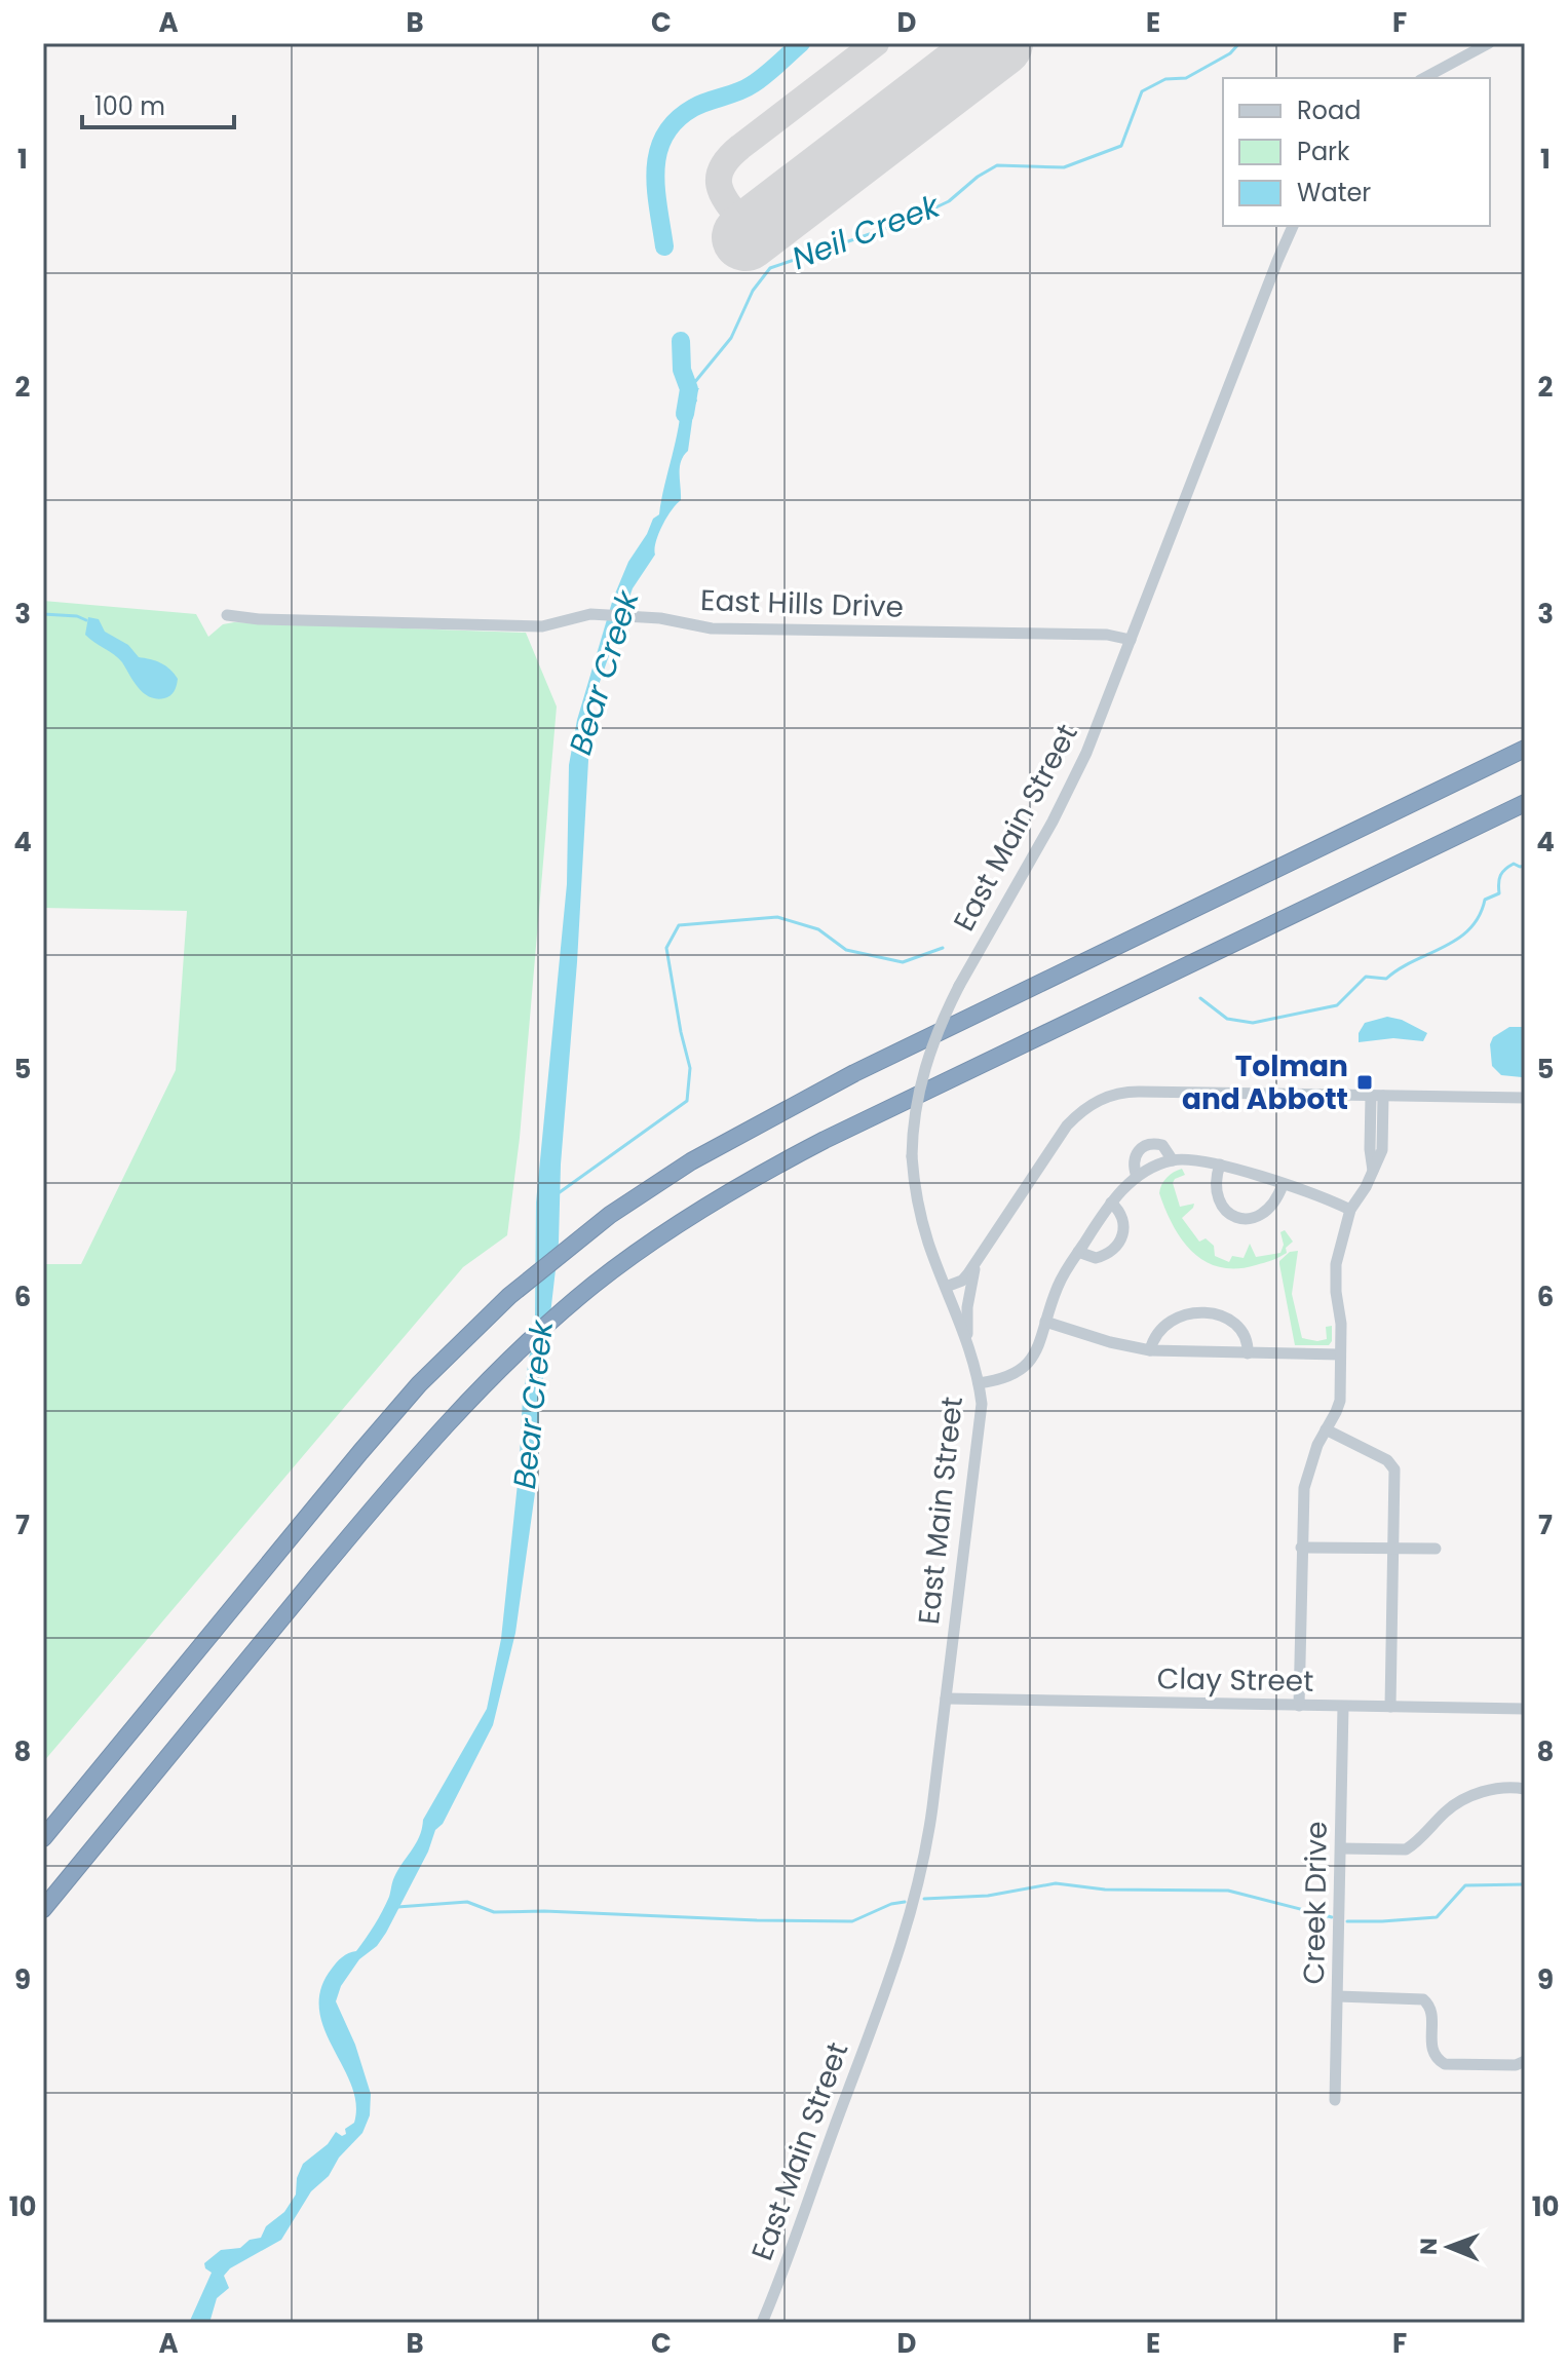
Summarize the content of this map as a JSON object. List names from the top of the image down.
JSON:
{
  "streets": {
    "street": [
      "East Hills Drive",
      "East Main Street",
      "Clay Street",
      "Creek Drive"
    ]
  },
  "crossings": [
    ["East Hills Drive", "East Main Street"],
    ["East Main Street", "Clay Street"],
    ["Clay Street", "Creek Drive"]
  ],
  "water": ["Neil Creek", "Bear Creek"],
  "places": {
    "transit": ["Tolman and Abbott"]
  },
  "legend": ["Road", "Park", "Water"],
  "scale_bar": "100 m",
  "north": "left",
  "grid": {
    "columns": [
      "A",
      "B",
      "C",
      "D",
      "E",
      "F"
    ],
    "rows": [
      "1",
      "2",
      "3",
      "4",
      "5",
      "6",
      "7",
      "8",
      "9",
      "10"
    ]
  }
}
